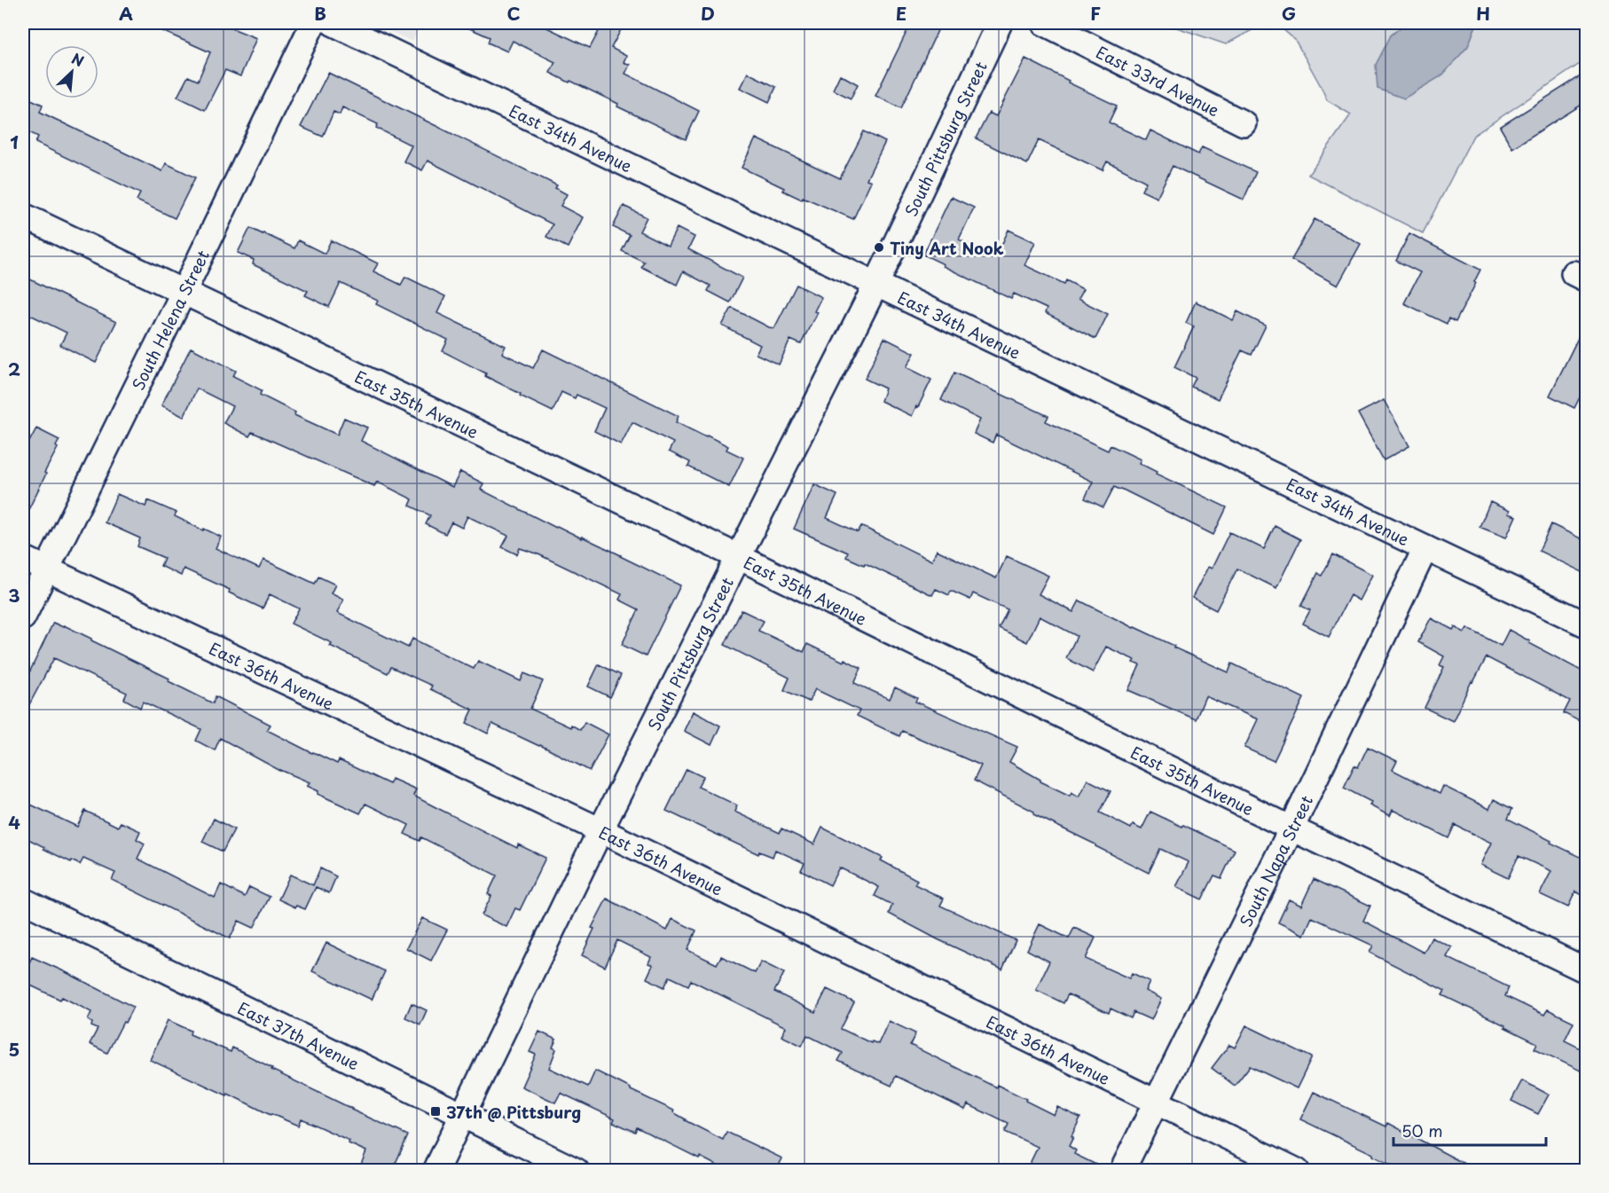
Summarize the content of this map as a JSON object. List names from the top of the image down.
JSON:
{
  "streets": {
    "street": [
      "East 33rd Avenue",
      "East 34th Avenue",
      "South Pittsburg Street",
      "South Helena Street",
      "East 35th Avenue",
      "East 36th Avenue",
      "South Napa Street",
      "East 37th Avenue"
    ]
  },
  "crossings": [
    ["East 34th Avenue", "South Pittsburg Street"],
    ["East 34th Avenue", "South Napa Street"],
    ["South Pittsburg Street", "East 35th Avenue"],
    ["South Pittsburg Street", "East 36th Avenue"],
    ["South Pittsburg Street", "East 37th Avenue"],
    ["South Helena Street", "East 35th Avenue"],
    ["South Helena Street", "East 36th Avenue"],
    ["East 35th Avenue", "South Napa Street"],
    ["East 36th Avenue", "South Napa Street"]
  ],
  "places": {
    "other": ["Tiny Art Nook"],
    "transit": ["37th @ Pittsburg"]
  },
  "scale_bar": "50 m",
  "north": "top right",
  "grid": {
    "columns": [
      "A",
      "B",
      "C",
      "D",
      "E",
      "F",
      "G",
      "H"
    ],
    "rows": [
      "1",
      "2",
      "3",
      "4",
      "5"
    ]
  }
}
